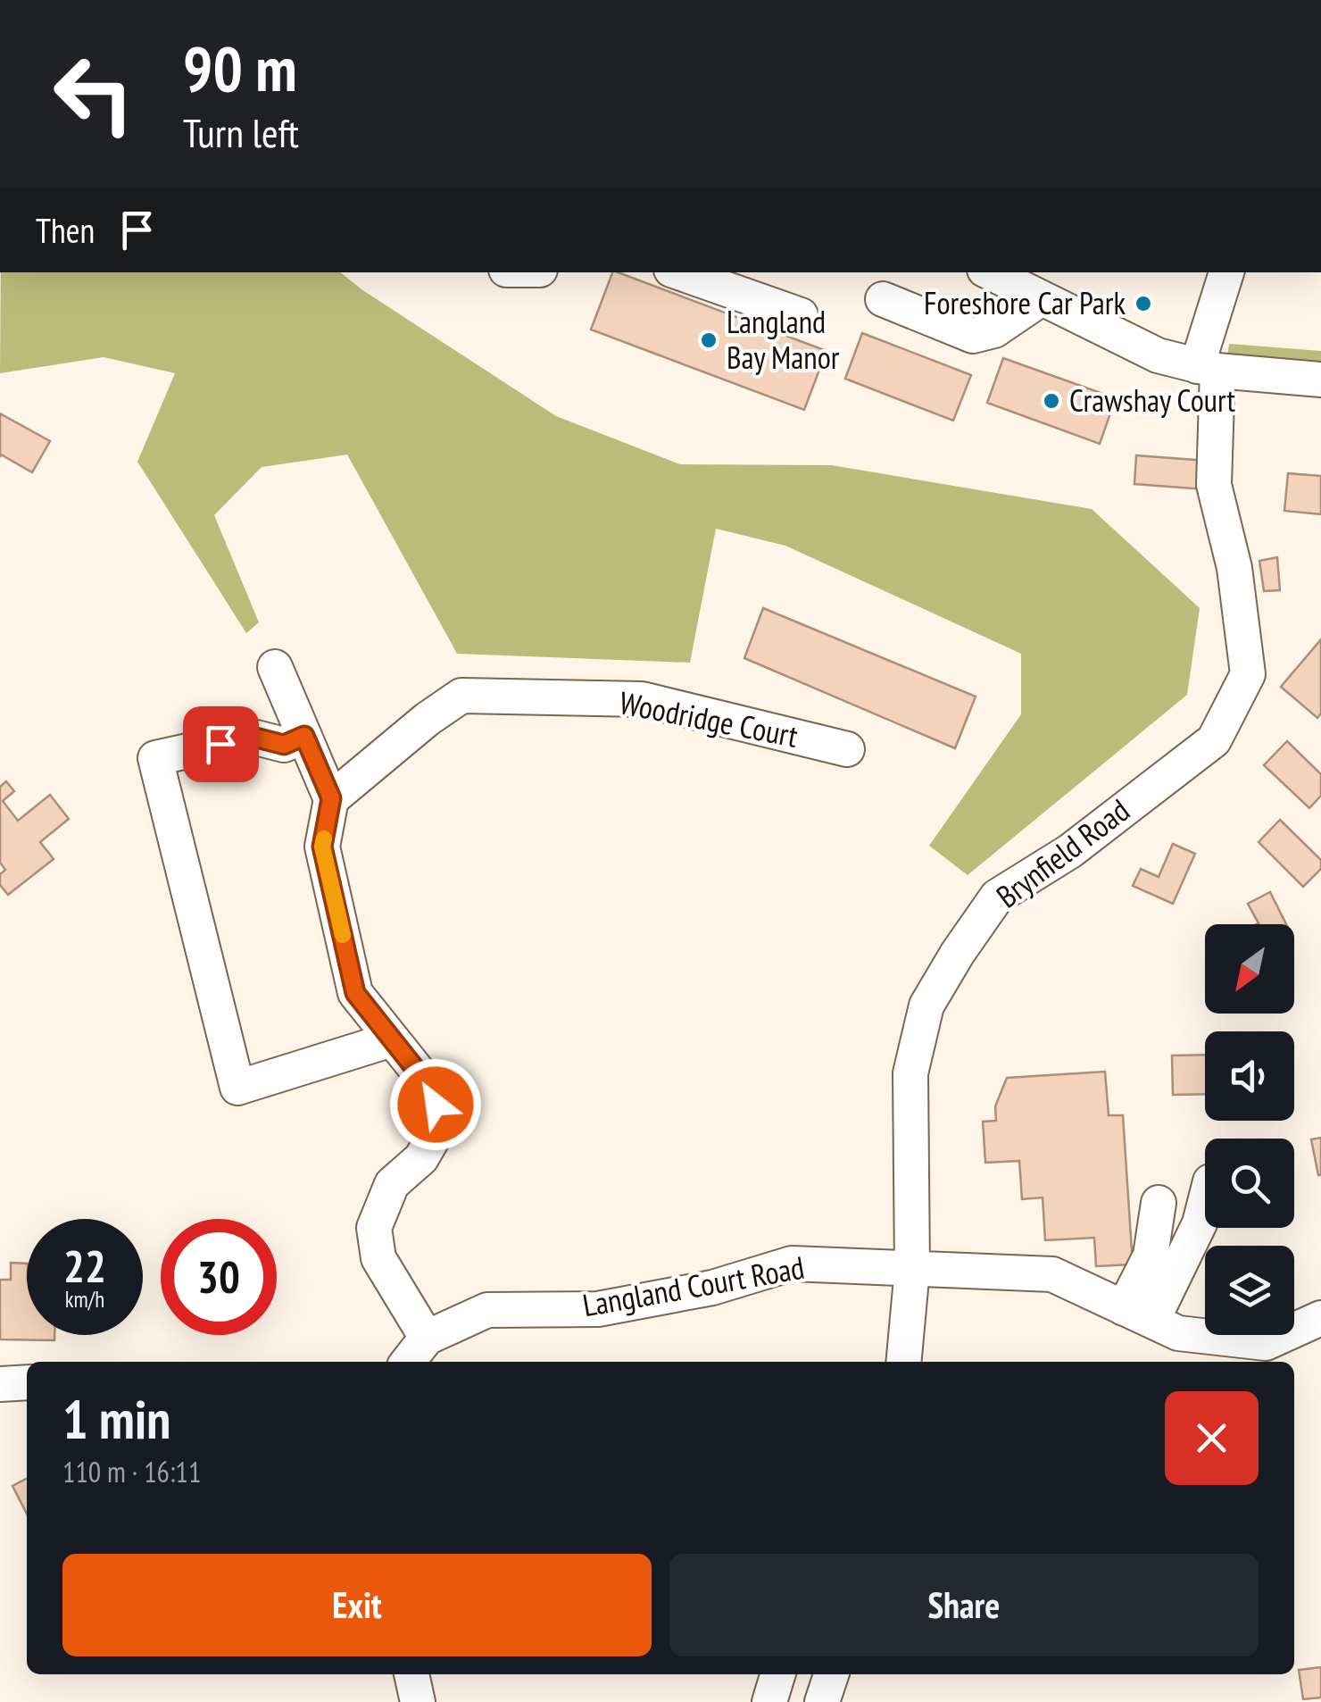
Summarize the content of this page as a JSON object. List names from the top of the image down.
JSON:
{
  "streets": {
    "street": ["Woodridge Court", "Brynfield Road", "Langland Court Road"]
  },
  "crossings": [
    ["Brynfield Road", "Langland Court Road"]
  ],
  "places": ["Foreshore Car Park", "Langland Bay Manor", "Crawshay Court"],
  "north": "bottom left",
  "page": {
    "turn": ["90 m", "Turn left"],
    "then": "Then",
    "speed": "22 km/h",
    "limit": "30",
    "heading": ["1 min", "110 m · 16:11"],
    "buttons": ["Exit", "Share"]
  }
}
